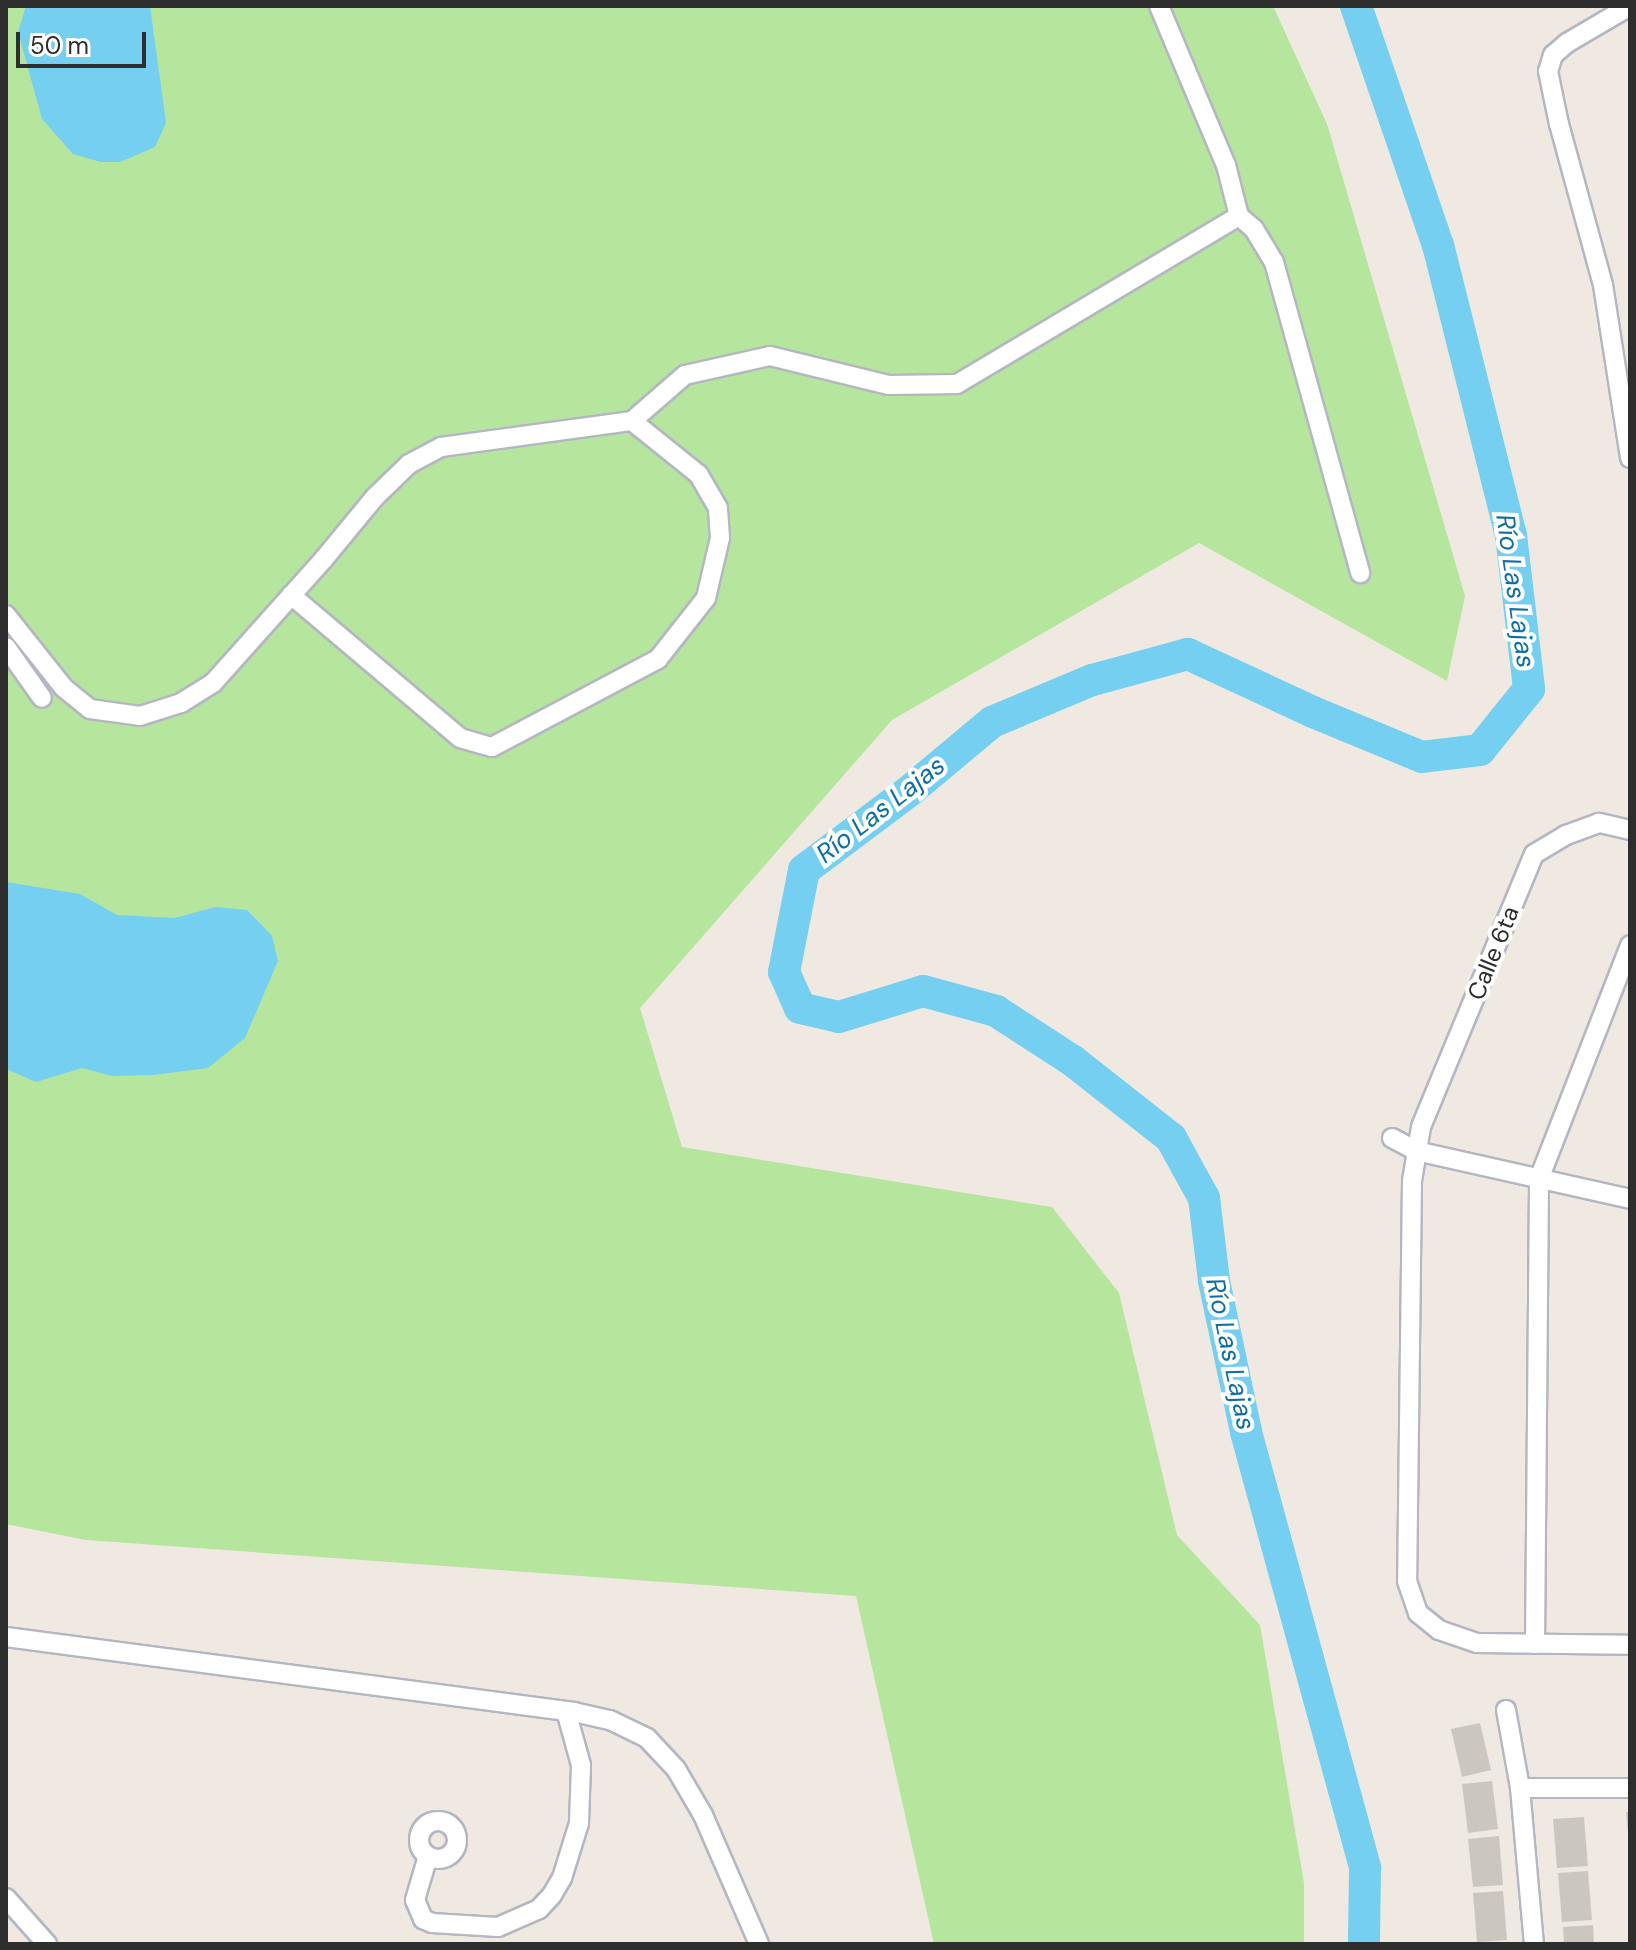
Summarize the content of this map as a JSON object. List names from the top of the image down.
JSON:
{
  "streets": {
    "street": ["Calle 6ta"]
  },
  "water": ["Río Las Lajas"],
  "scale_bar": "50 m"
}
